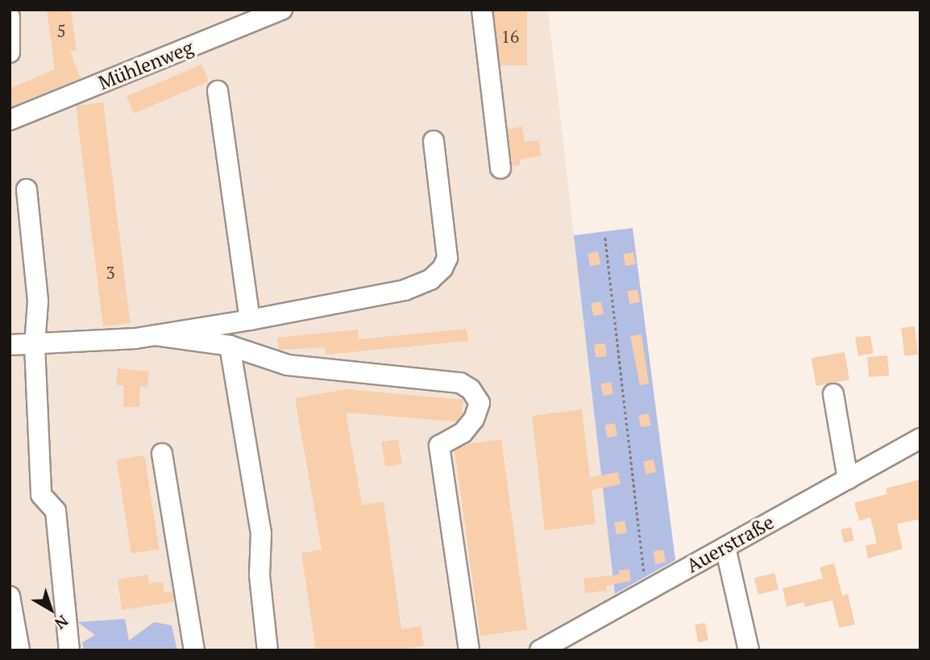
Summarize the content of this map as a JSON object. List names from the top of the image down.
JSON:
{
  "streets": {
    "street": ["Mühlenweg", "Auerstraße"]
  },
  "house_numbers": ["5", "16", "3"],
  "north": "bottom right"
}
